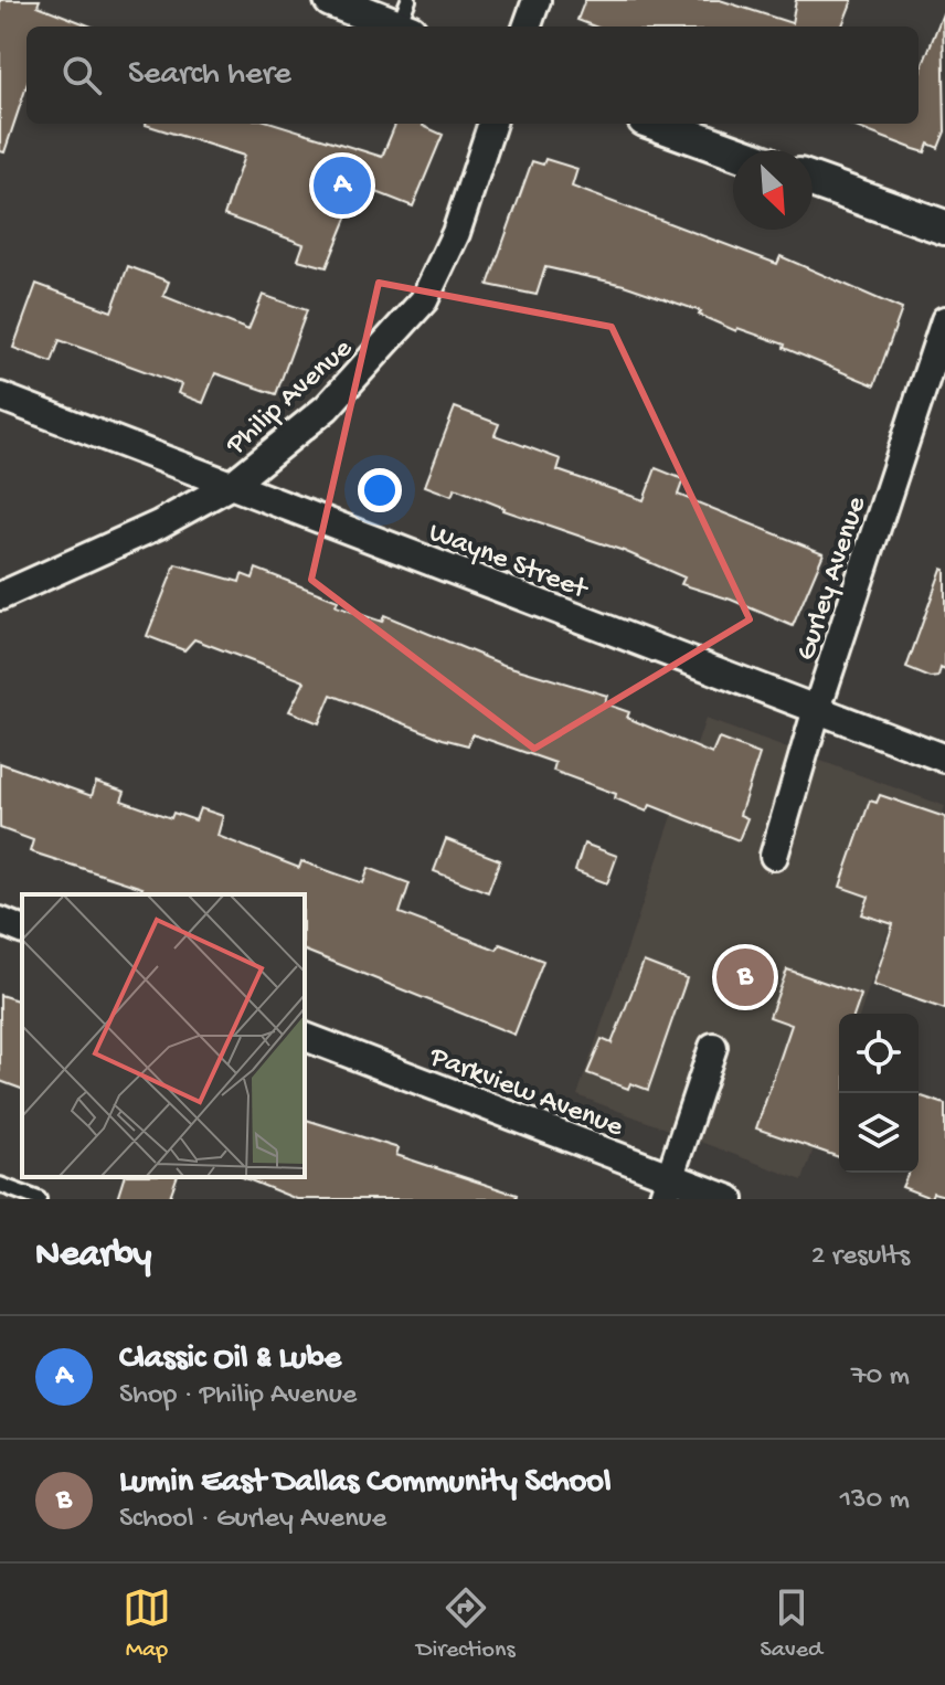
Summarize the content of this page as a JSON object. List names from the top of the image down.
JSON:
{
  "streets": {
    "street": [
      "Philip Avenue",
      "Wayne Street",
      "Gurley Avenue",
      "Parkview Avenue"
    ]
  },
  "crossings": [
    ["Philip Avenue", "Wayne Street"],
    ["Wayne Street", "Gurley Avenue"]
  ],
  "north": "bottom right",
  "page": {
    "search": "Search here",
    "pins": ["A", "B"],
    "heading": ["Nearby", "2 results"],
    "list": [
      {
        "mark": "A",
        "name": "Classic Oil & Lube",
        "note": "Shop · Philip Avenue",
        "value": "70 m"
      },
      {
        "mark": "B",
        "name": "Lumin East Dallas Community School",
        "note": "School · Gurley Avenue",
        "value": "130 m"
      }
    ],
    "nav": ["Map", "Directions", "Saved"]
  }
}
